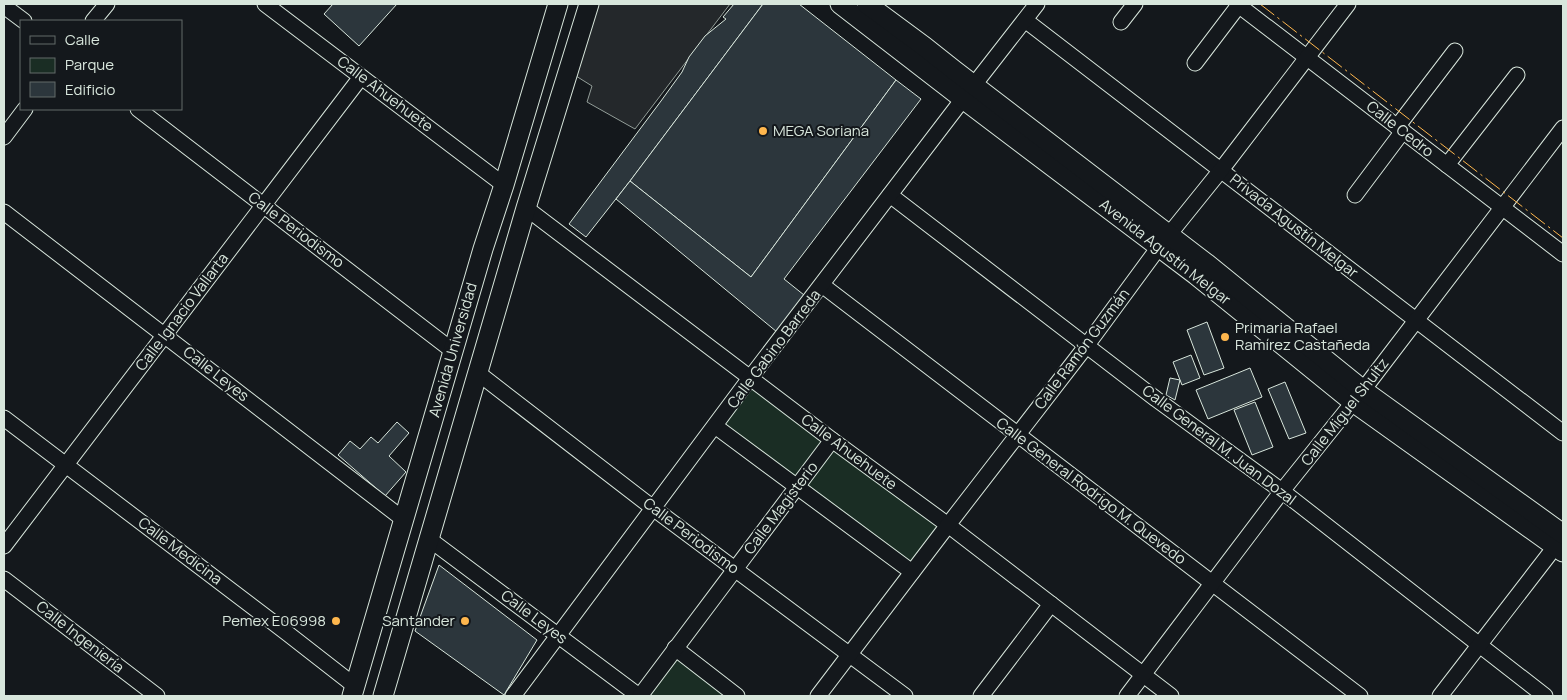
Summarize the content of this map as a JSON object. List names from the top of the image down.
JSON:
{
  "streets": {
    "main road": ["Avenida Agustín Melgar", "Avenida Universidad"],
    "street": [
      "Calle Ahuehuete",
      "Calle Cedro",
      "Privada Agustín Melgar",
      "Calle Periodismo",
      "Calle Ignacio Vallarta",
      "Calle Gabino Barreda",
      "Calle Ramón Guzmán",
      "Calle Leyes",
      "Calle Miguel Shultz",
      "Calle General M. Juan Dozal",
      "Calle General Rodrigo M. Quevedo",
      "Calle Magisterio",
      "Calle Medicina",
      "Calle Ingeniería"
    ]
  },
  "crossings": [
    ["Calle Ahuehuete", "Calle Ignacio Vallarta"],
    ["Calle Ahuehuete", "Calle Gabino Barreda"],
    ["Calle Ahuehuete", "Calle Ramón Guzmán"],
    ["Calle Ahuehuete", "Avenida Universidad"],
    ["Calle Ahuehuete", "Calle Miguel Shultz"],
    ["Calle Ahuehuete", "Calle Magisterio"],
    ["Calle Cedro", "Calle Ramón Guzmán"],
    ["Calle Cedro", "Calle Miguel Shultz"],
    ["Privada Agustín Melgar", "Calle Gabino Barreda"],
    ["Privada Agustín Melgar", "Calle Ramón Guzmán"],
    ["Privada Agustín Melgar", "Calle Miguel Shultz"],
    ["Calle Periodismo", "Calle Ignacio Vallarta"],
    ["Calle Periodismo", "Calle Gabino Barreda"],
    ["Calle Periodismo", "Calle Ramón Guzmán"],
    ["Calle Periodismo", "Avenida Universidad"],
    ["Calle Periodismo", "Calle Magisterio"],
    ["Avenida Agustín Melgar", "Calle Gabino Barreda"],
    ["Avenida Agustín Melgar", "Calle Ramón Guzmán"],
    ["Avenida Agustín Melgar", "Calle Miguel Shultz"],
    ["Calle Ignacio Vallarta", "Calle Leyes"],
    ["Calle Ignacio Vallarta", "Calle Medicina"],
    ["Calle Gabino Barreda", "Calle Leyes"],
    ["Calle Gabino Barreda", "Calle General M. Juan Dozal"],
    ["Calle Gabino Barreda", "Calle General Rodrigo M. Quevedo"],
    ["Calle Ramón Guzmán", "Calle General M. Juan Dozal"],
    ["Calle Ramón Guzmán", "Calle General Rodrigo M. Quevedo"],
    ["Avenida Universidad", "Calle Leyes"],
    ["Avenida Universidad", "Calle Medicina"],
    ["Calle Leyes", "Calle Magisterio"],
    ["Calle Miguel Shultz", "Calle General M. Juan Dozal"],
    ["Calle Miguel Shultz", "Calle General Rodrigo M. Quevedo"]
  ],
  "places": [
    "MEGA Soriana",
    "Primaria Rafael Ramírez Castañeda",
    "Pemex E06998",
    "Santander"
  ],
  "legend": ["Calle", "Parque", "Edificio"]
}
